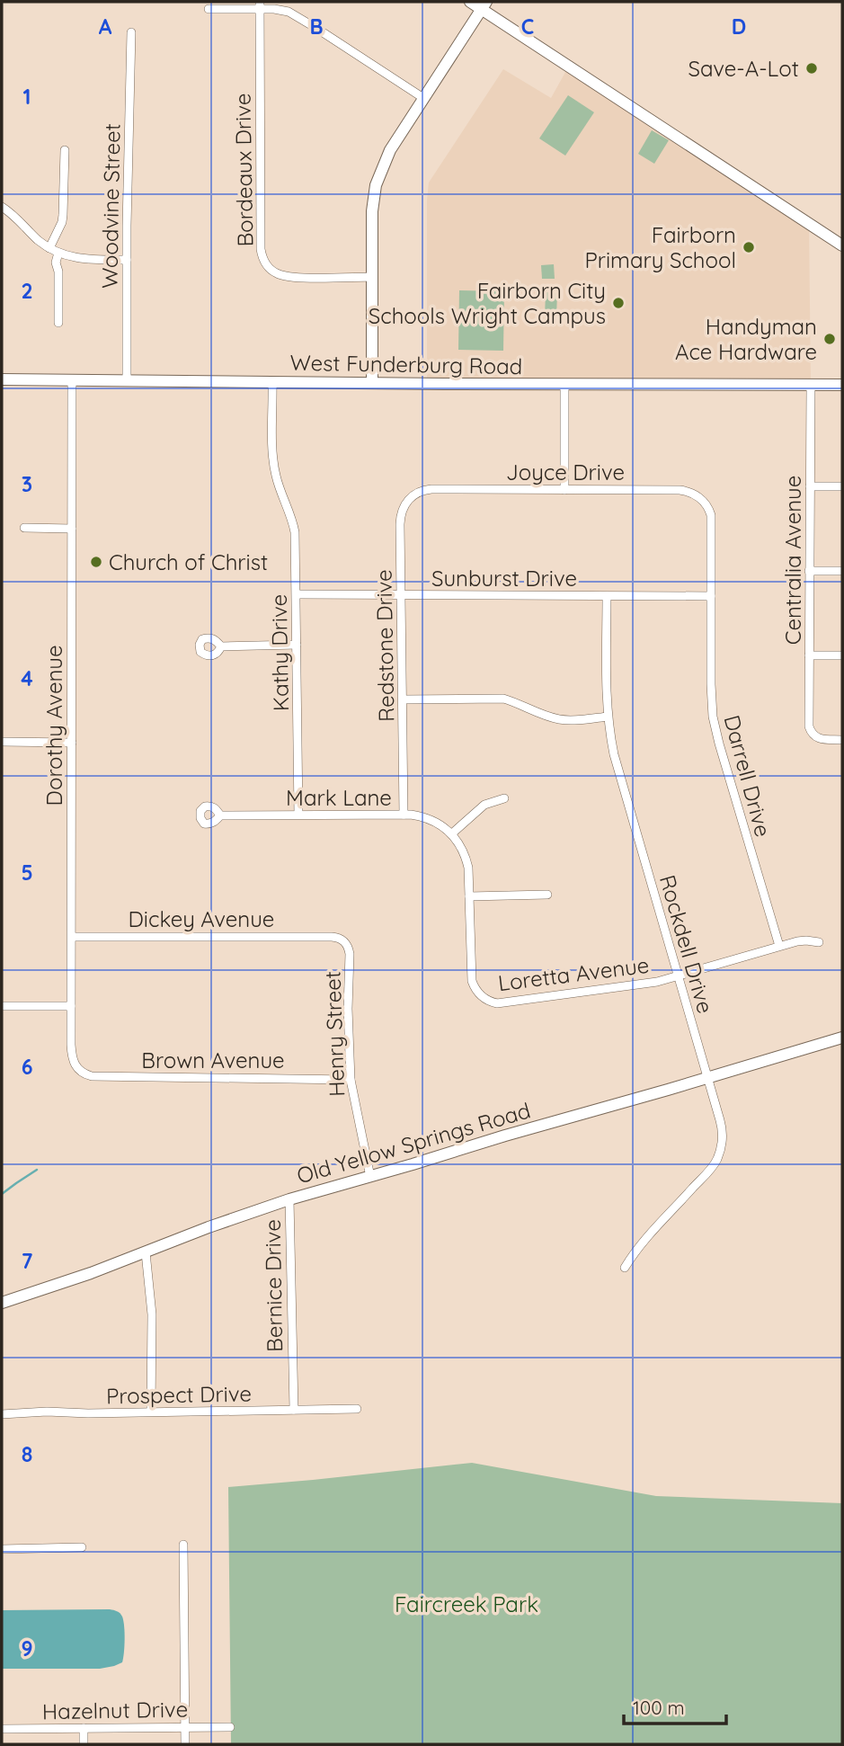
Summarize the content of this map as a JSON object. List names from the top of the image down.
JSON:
{
  "streets": {
    "street": [
      "Bordeaux Drive",
      "Woodvine Street",
      "West Funderburg Road",
      "Joyce Drive",
      "Centralia Avenue",
      "Sunburst Drive",
      "Redstone Drive",
      "Kathy Drive",
      "Dorothy Avenue",
      "Darrell Drive",
      "Mark Lane",
      "Dickey Avenue",
      "Rockdell Drive",
      "Loretta Avenue",
      "Henry Street",
      "Brown Avenue",
      "Old Yellow Springs Road",
      "Bernice Drive",
      "Prospect Drive",
      "Hazelnut Drive"
    ]
  },
  "crossings": [
    ["Woodvine Street", "West Funderburg Road"],
    ["West Funderburg Road", "Centralia Avenue"],
    ["West Funderburg Road", "Kathy Drive"],
    ["West Funderburg Road", "Dorothy Avenue"],
    ["Joyce Drive", "Redstone Drive"],
    ["Joyce Drive", "Darrell Drive"],
    ["Sunburst Drive", "Redstone Drive"],
    ["Sunburst Drive", "Kathy Drive"],
    ["Sunburst Drive", "Darrell Drive"],
    ["Sunburst Drive", "Rockdell Drive"],
    ["Redstone Drive", "Mark Lane"],
    ["Kathy Drive", "Mark Lane"],
    ["Dorothy Avenue", "Dickey Avenue"],
    ["Dorothy Avenue", "Brown Avenue"],
    ["Darrell Drive", "Loretta Avenue"],
    ["Dickey Avenue", "Henry Street"],
    ["Rockdell Drive", "Loretta Avenue"],
    ["Rockdell Drive", "Old Yellow Springs Road"],
    ["Henry Street", "Brown Avenue"],
    ["Henry Street", "Old Yellow Springs Road"],
    ["Old Yellow Springs Road", "Bernice Drive"],
    ["Bernice Drive", "Prospect Drive"]
  ],
  "parks": ["Faircreek Park"],
  "places": [
    "Save-A-Lot",
    "Fairborn Primary School",
    "Fairborn City Schools Wright Campus",
    "Handyman Ace Hardware",
    "Church of Christ"
  ],
  "scale_bar": "100 m",
  "grid": {
    "columns": [
      "A",
      "B",
      "C",
      "D"
    ],
    "rows": [
      "1",
      "2",
      "3",
      "4",
      "5",
      "6",
      "7",
      "8",
      "9"
    ]
  }
}
